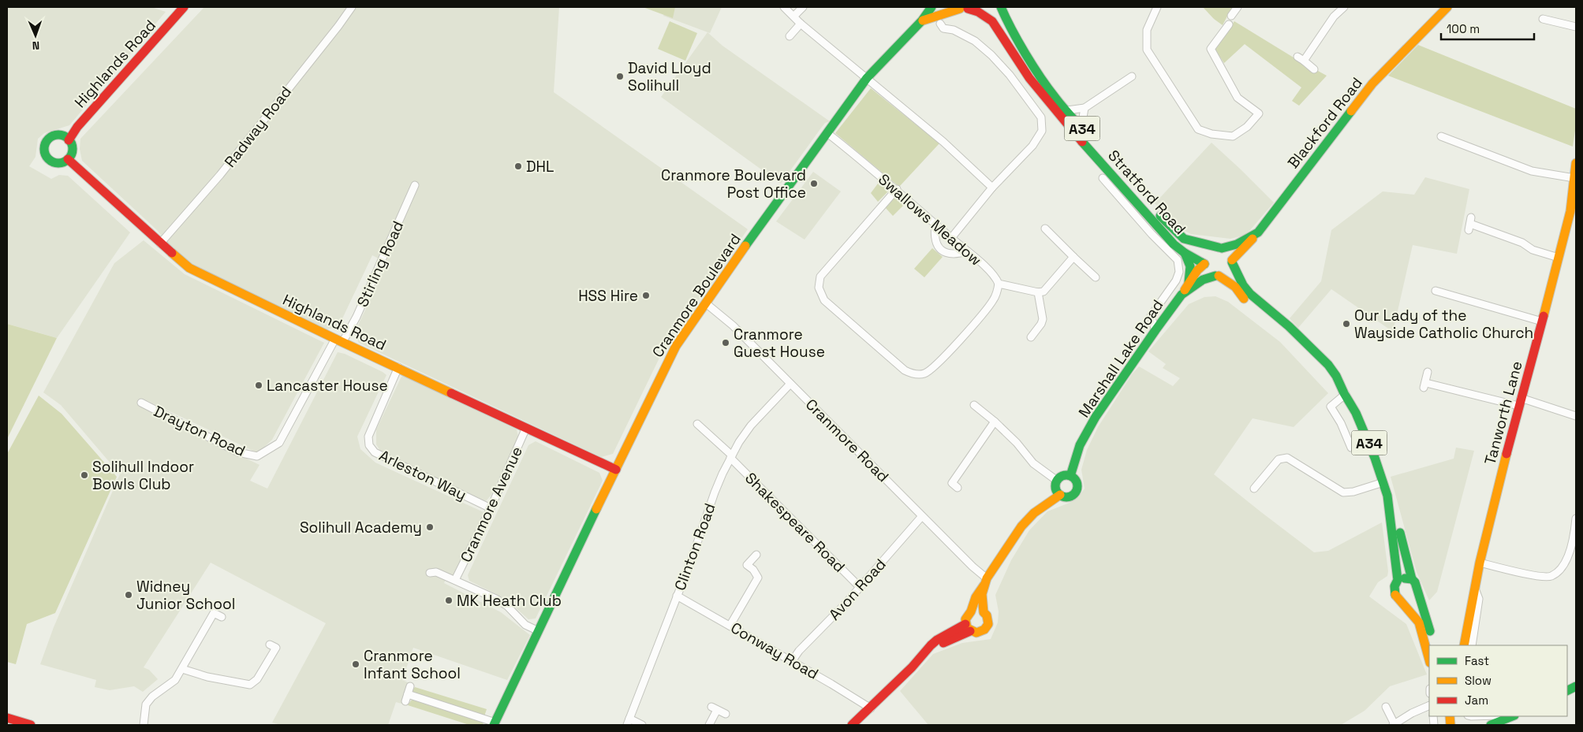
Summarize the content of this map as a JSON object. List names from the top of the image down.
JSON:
{
  "streets": {
    "main road": [
      "Highlands Road",
      "Blackford Road",
      "A34",
      "Stratford Road",
      "Cranmore Boulevard",
      "Marshall Lake Road",
      "Tanworth Lane"
    ],
    "street": [
      "Radway Road",
      "Swallows Meadow",
      "Stirling Road",
      "Drayton Road",
      "Cranmore Road",
      "Arleston Way",
      "Cranmore Avenue",
      "Shakespeare Road",
      "Clinton Road",
      "Avon Road",
      "Conway Road"
    ]
  },
  "crossings": [
    ["Highlands Road", "Radway Road"],
    ["Highlands Road", "Stirling Road"],
    ["Highlands Road", "Cranmore Boulevard"],
    ["Highlands Road", "Drayton Road"],
    ["Highlands Road", "Arleston Way"],
    ["Highlands Road", "Cranmore Avenue"],
    ["Blackford Road", "Stratford Road"],
    ["Blackford Road", "Marshall Lake Road"],
    ["A34", "Stratford Road"],
    ["Stratford Road", "Cranmore Boulevard"],
    ["Stratford Road", "Marshall Lake Road"],
    ["Swallows Meadow", "Cranmore Boulevard"],
    ["Stirling Road", "Drayton Road"],
    ["Cranmore Boulevard", "Cranmore Road"],
    ["Cranmore Road", "Clinton Road"],
    ["Cranmore Road", "Avon Road"],
    ["Arleston Way", "Cranmore Avenue"],
    ["Shakespeare Road", "Clinton Road"],
    ["Shakespeare Road", "Avon Road"],
    ["Clinton Road", "Conway Road"],
    ["Avon Road", "Conway Road"]
  ],
  "places": [
    "David Lloyd Solihull",
    "DHL",
    "Cranmore Boulevard Post Office",
    "HSS Hire",
    "Our Lady of the Wayside Catholic Church",
    "Cranmore Guest House",
    "Lancaster House",
    "Solihull Indoor Bowls Club",
    "Solihull Academy",
    "Widney Junior School",
    "MK Heath Club",
    "Cranmore Infant School"
  ],
  "legend": ["Fast", "Slow", "Jam"],
  "scale_bar": "100 m",
  "north": "bottom"
}
